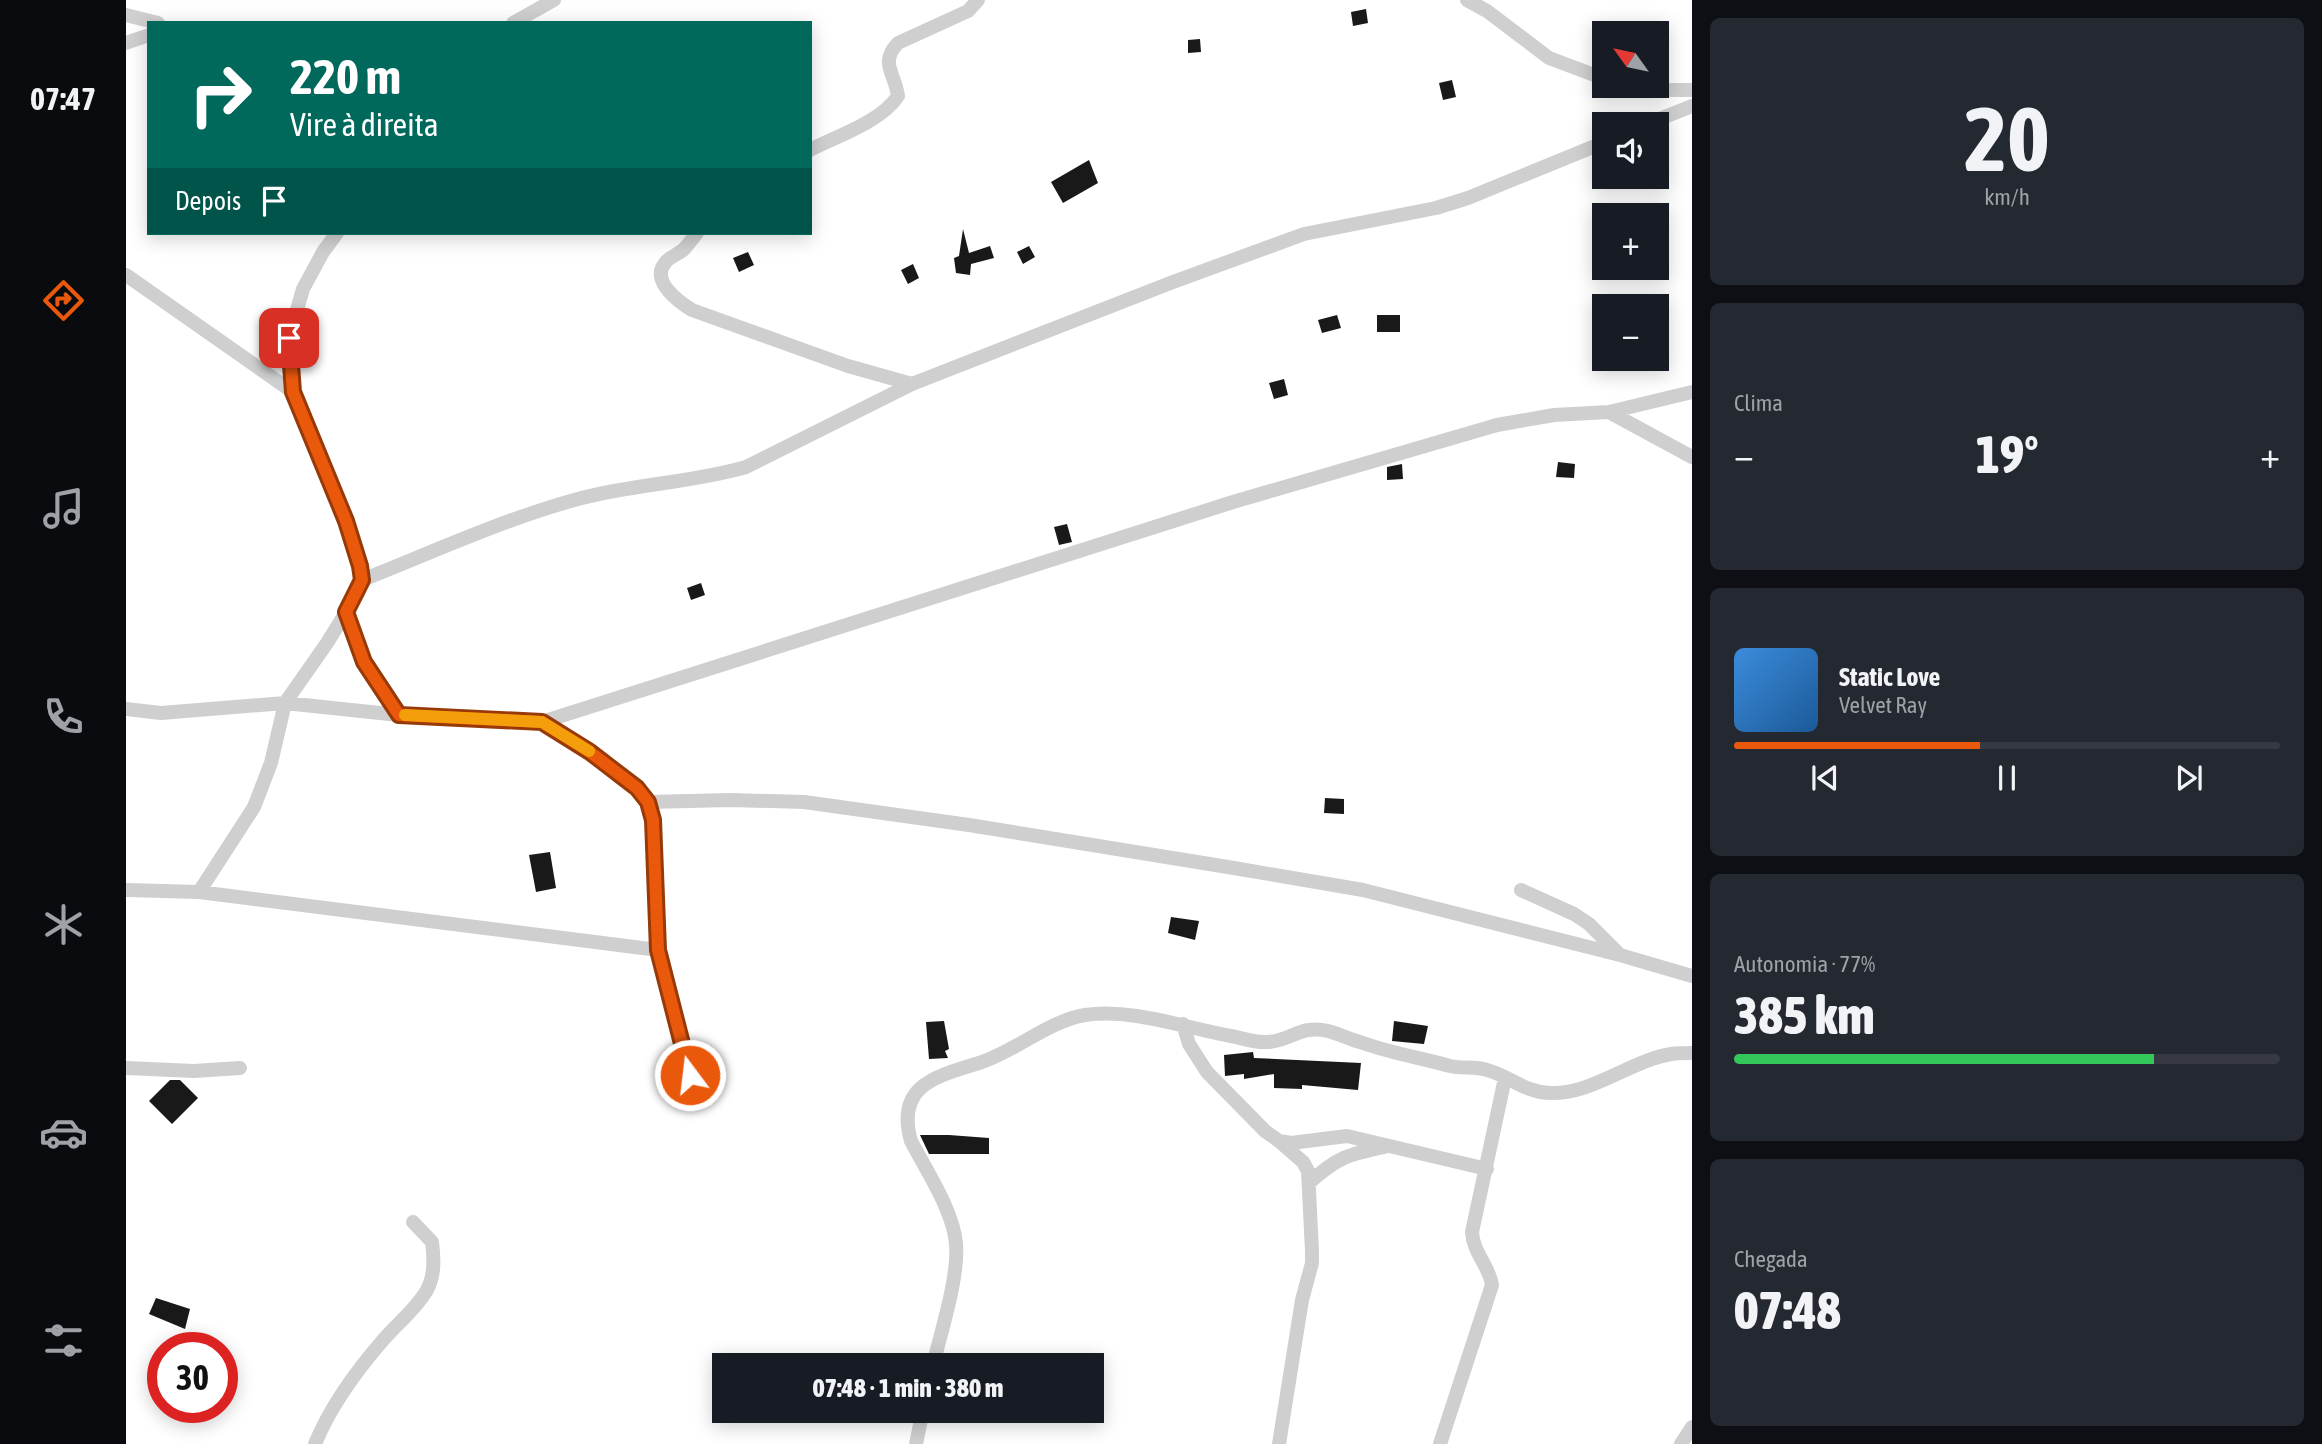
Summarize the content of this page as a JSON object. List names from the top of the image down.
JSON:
{
  "north": "top left",
  "page": {
    "tabs": "07:47",
    "tile": [
      ["20", "km/h"],
      "Clima",
      ["Autonomia · 77%", "385 km"],
      ["Chegada", "07:48"]
    ],
    "map_buttons": ["+", "−"],
    "turn": ["220 m", "Vire à direita"],
    "then": "Depois",
    "heat": ["−", "19°", "+"],
    "song": ["Static Love", "Velvet Ray"],
    "limit": "30",
    "trip": "07:48 · 1 min · 380 m"
  }
}
